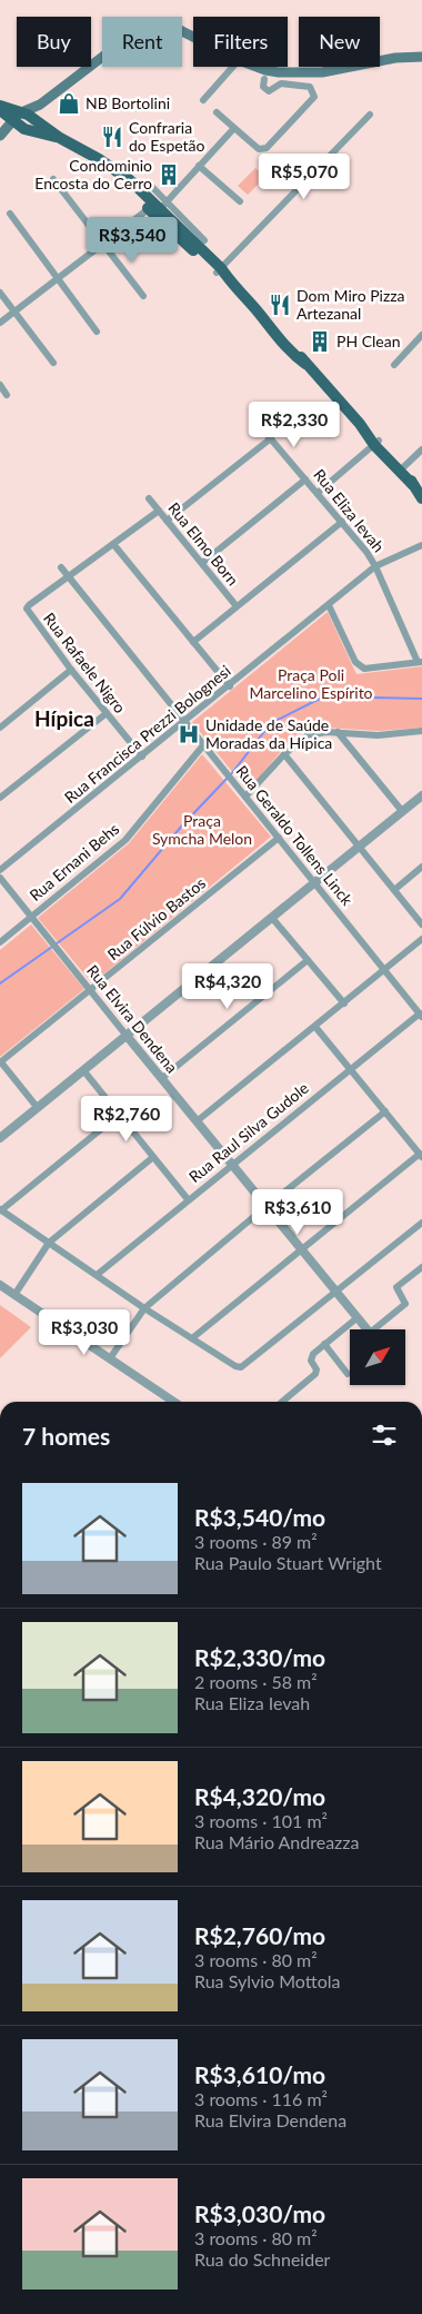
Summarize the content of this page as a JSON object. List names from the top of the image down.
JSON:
{
  "streets": {
    "street": [
      "Rua Eliza Ievah",
      "Rua Elmo Born",
      "Rua Rafaele Nigro",
      "Rua Francisca Prezzi Bolognesi",
      "Rua Geraldo Tollens Linck",
      "Rua Ernani Behs",
      "Rua Fúlvio Bastos",
      "Rua Elvira Dendena",
      "Rua Raul Silva Gudole"
    ]
  },
  "crossings": [
    ["Rua Eliza Ievah", "Rua Francisca Prezzi Bolognesi"],
    ["Rua Elmo Born", "Rua Rafaele Nigro"],
    ["Rua Rafaele Nigro", "Rua Francisca Prezzi Bolognesi"],
    ["Rua Rafaele Nigro", "Rua Geraldo Tollens Linck"],
    ["Rua Francisca Prezzi Bolognesi", "Rua Geraldo Tollens Linck"],
    ["Rua Geraldo Tollens Linck", "Rua Ernani Behs"],
    ["Rua Geraldo Tollens Linck", "Rua Fúlvio Bastos"],
    ["Rua Geraldo Tollens Linck", "Rua Raul Silva Gudole"],
    ["Rua Ernani Behs", "Rua Elvira Dendena"],
    ["Rua Fúlvio Bastos", "Rua Elvira Dendena"],
    ["Rua Elvira Dendena", "Rua Raul Silva Gudole"]
  ],
  "districts": ["Hípica"],
  "parks": ["Praça Poli Marcelino Espírito", "Praça Symcha Melon"],
  "places": {
    "shop": ["NB Bortolini"],
    "restaurant": ["Confraria do Espetão", "Dom Miro Pizza Artezanal"],
    "building": ["Condominio Encosta do Cerro", "PH Clean"],
    "hospital": ["Unidade de Saúde Moradas da Hípica"]
  },
  "north": "top right",
  "page": {
    "chip": [
      "Buy",
      "Rent",
      "Filters",
      "New"
    ],
    "price": [
      "R$5,070",
      "R$3,540",
      "R$2,330",
      "R$4,320",
      "R$2,760",
      "R$3,610",
      "R$3,030"
    ],
    "heading": "7 homes",
    "list": [
      {
        "name": "R$3,540/mo",
        "note": "3 rooms · 89 m² · Rua Paulo Stuart Wright"
      },
      {
        "name": "R$2,330/mo",
        "note": "2 rooms · 58 m² · Rua Eliza Ievah"
      },
      {
        "name": "R$4,320/mo",
        "note": "3 rooms · 101 m² · Rua Mário Andreazza"
      },
      {
        "name": "R$2,760/mo",
        "note": "3 rooms · 80 m² · Rua Sylvio Mottola"
      },
      {
        "name": "R$3,610/mo",
        "note": "3 rooms · 116 m² · Rua Elvira Dendena"
      },
      {
        "name": "R$3,030/mo",
        "note": "3 rooms · 80 m² · Rua do Schneider"
      }
    ]
  }
}
